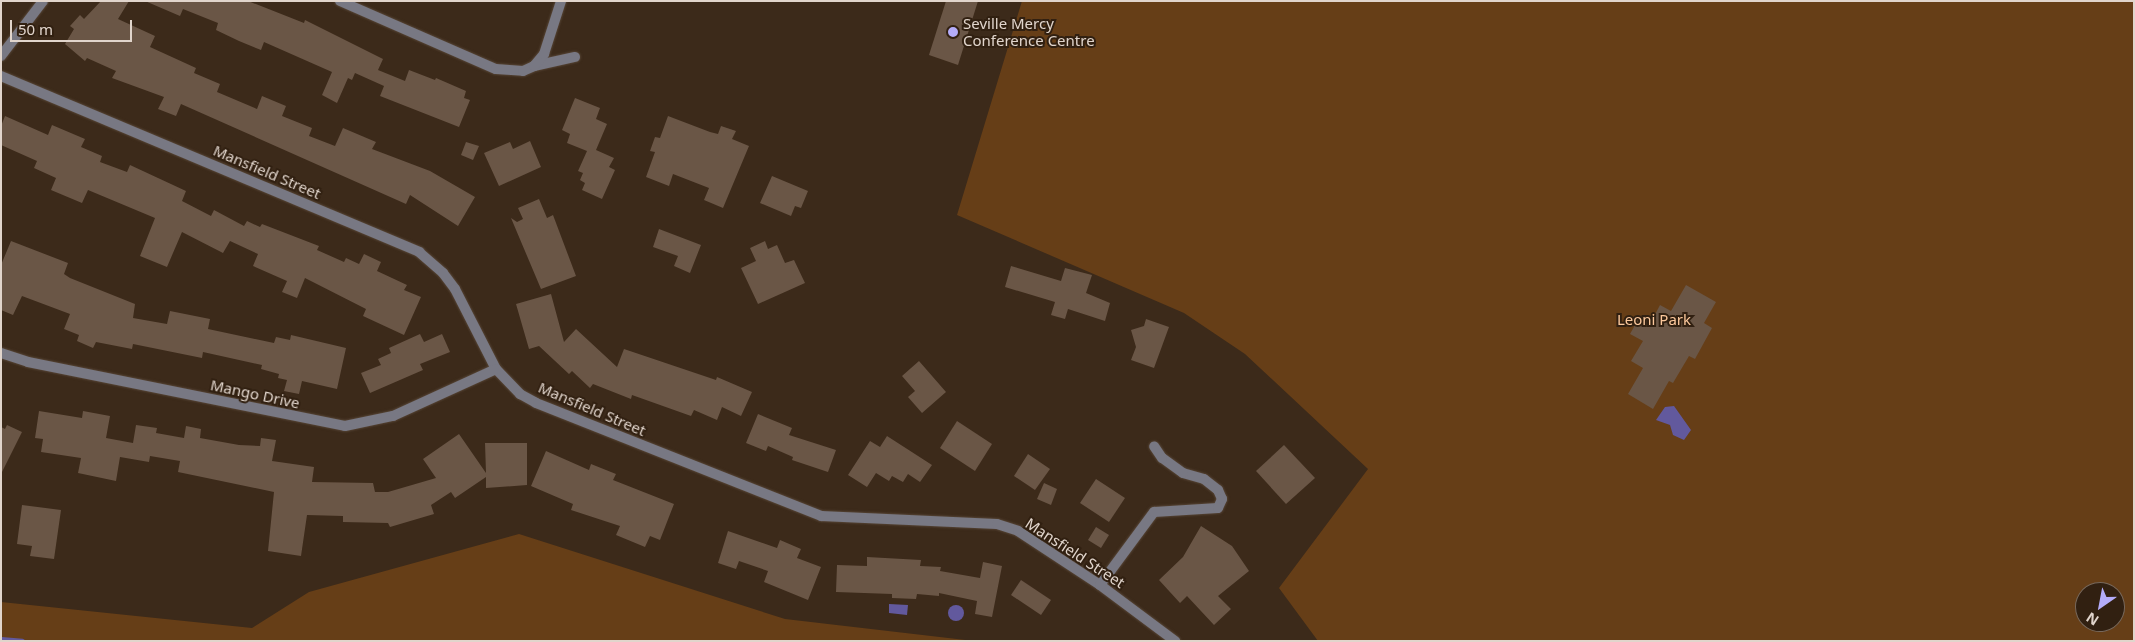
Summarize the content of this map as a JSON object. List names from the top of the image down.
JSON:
{
  "streets": {
    "street": ["Mansfield Street", "Mango Drive"]
  },
  "crossings": [
    ["Mansfield Street", "Mango Drive"]
  ],
  "parks": ["Leoni Park"],
  "places": ["Seville Mercy Conference Centre"],
  "scale_bar": "50 m",
  "north": "bottom left"
}
